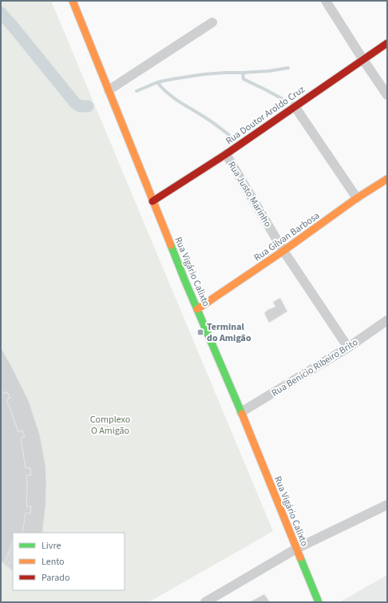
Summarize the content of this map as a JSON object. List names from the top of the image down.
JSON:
{
  "streets": {
    "main road": ["Rua Doutor Aroldo Cruz", "Rua Gilvan Barbosa", "Rua Vigário Calixto"],
    "street": ["Rua Justo Marinho", "Rua Benício Ribeiro Brito"]
  },
  "crossings": [
    ["Rua Doutor Aroldo Cruz", "Rua Justo Marinho"],
    ["Rua Doutor Aroldo Cruz", "Rua Vigário Calixto"],
    ["Rua Justo Marinho", "Rua Gilvan Barbosa"],
    ["Rua Justo Marinho", "Rua Benício Ribeiro Brito"],
    ["Rua Gilvan Barbosa", "Rua Vigário Calixto"],
    ["Rua Vigário Calixto", "Rua Benício Ribeiro Brito"]
  ],
  "parks": ["Complexo O Amigão"],
  "places": {
    "transit": ["Terminal do Amigão"]
  },
  "legend": ["Livre", "Lento", "Parado"]
}
